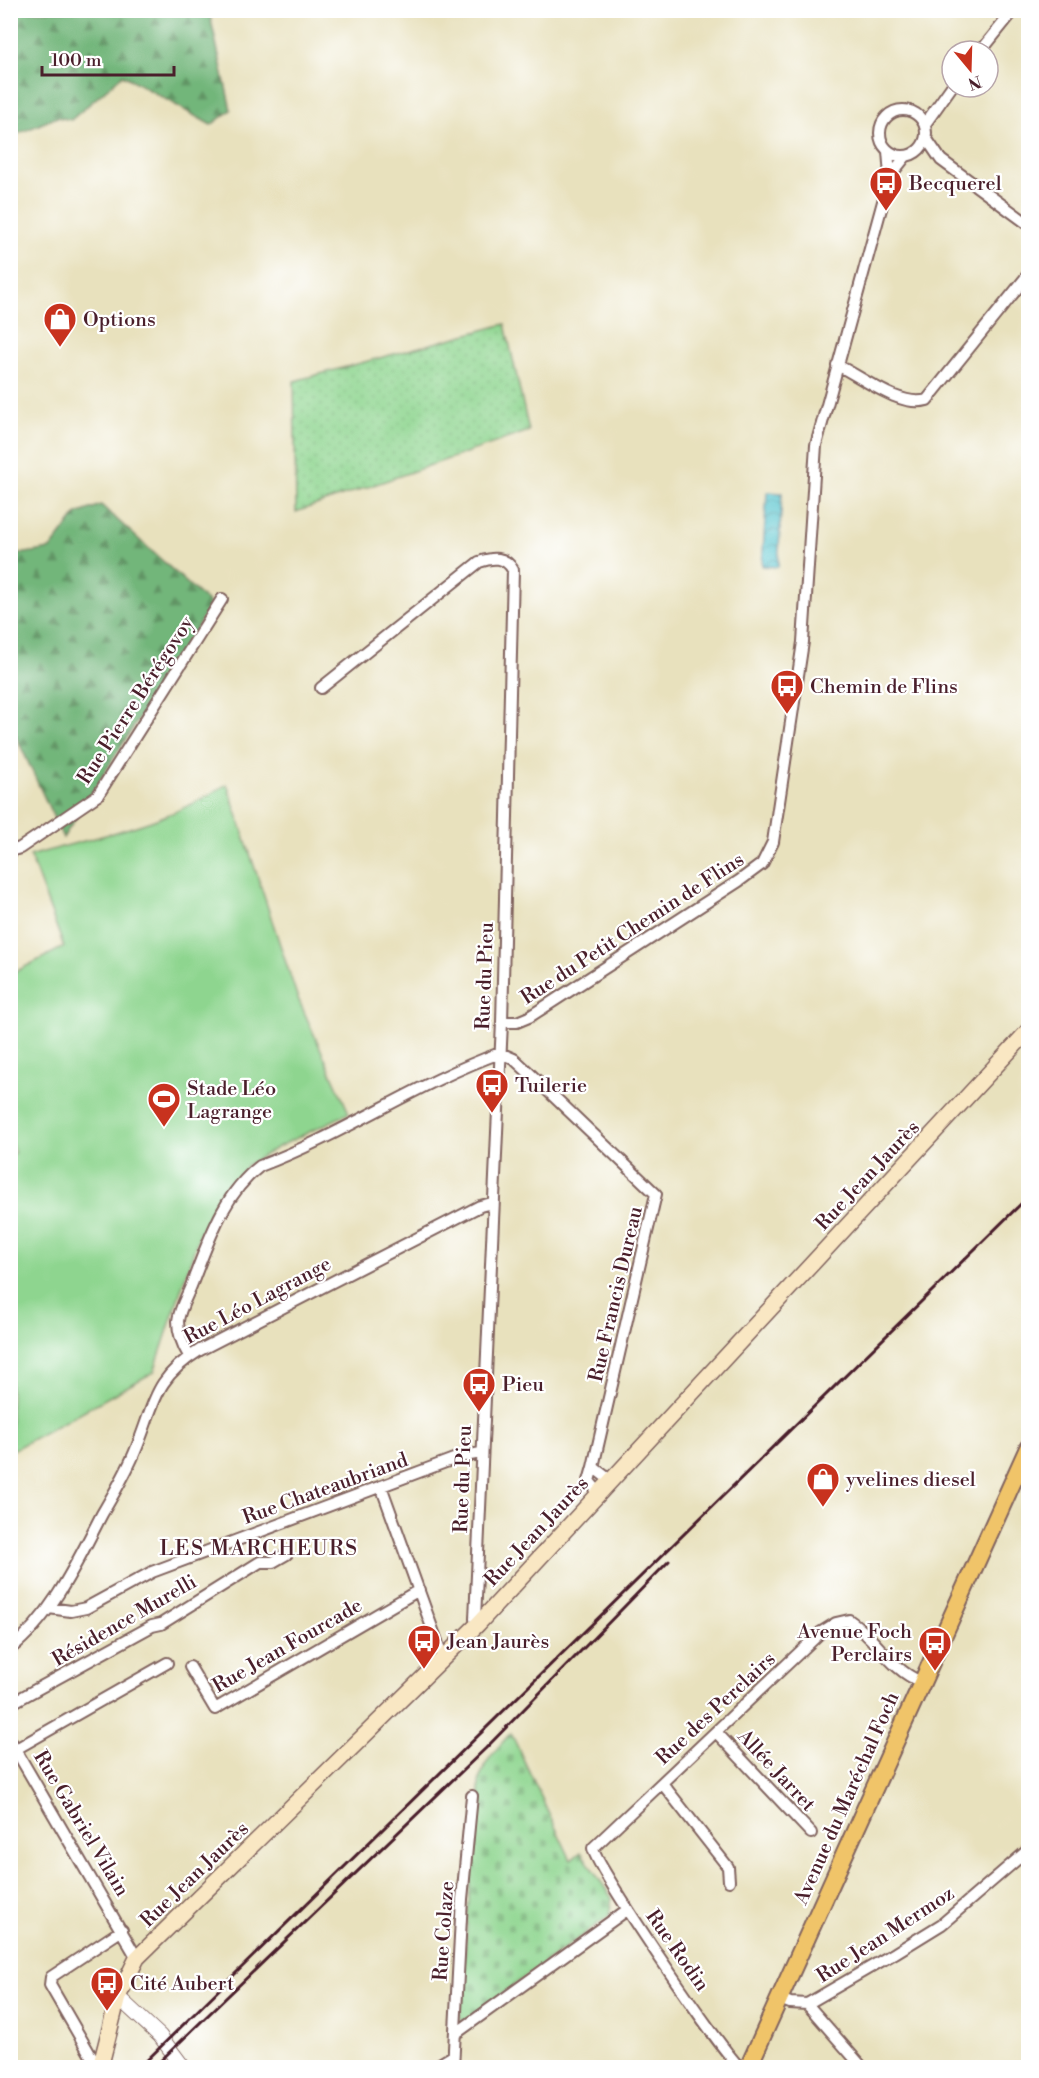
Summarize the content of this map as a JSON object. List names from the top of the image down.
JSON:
{
  "streets": {
    "main road": ["Rue Jean Jaurès", "Avenue du Maréchal Foch"],
    "street": [
      "Rue Pierre Bérégovoy",
      "Rue du Petit Chemin de Flins",
      "Rue du Pieu",
      "Rue Francis Dureau",
      "Rue Léo Lagrange",
      "Rue Chateaubriand",
      "Résidence Murelli",
      "Rue Jean Fourcade",
      "Rue des Perclairs",
      "Allée Jarret",
      "Rue Gabriel Vilain",
      "Rue Colaze",
      "Rue Jean Mermoz",
      "Rue Rodin"
    ]
  },
  "crossings": [
    ["Rue du Petit Chemin de Flins", "Rue du Pieu"],
    ["Rue du Pieu", "Rue Jean Jaurès"],
    ["Rue du Pieu", "Rue Francis Dureau"],
    ["Rue du Pieu", "Rue Léo Lagrange"],
    ["Rue du Pieu", "Rue Chateaubriand"],
    ["Rue Jean Jaurès", "Rue Francis Dureau"],
    ["Rue Jean Jaurès", "Rue Gabriel Vilain"],
    ["Rue Léo Lagrange", "Rue Chateaubriand"],
    ["Rue des Perclairs", "Allée Jarret"],
    ["Rue des Perclairs", "Avenue du Maréchal Foch"],
    ["Rue des Perclairs", "Rue Rodin"],
    ["Avenue du Maréchal Foch", "Rue Jean Mermoz"]
  ],
  "districts": ["LES MARCHEURS"],
  "places": {
    "bus stop": [
      "Becquerel",
      "Chemin de Flins",
      "Tuilerie",
      "Pieu",
      "Jean Jaurès",
      "Avenue Foch Perclairs",
      "Cité Aubert"
    ],
    "shop": ["Options", "yvelines diesel"],
    "sports": ["Stade Léo Lagrange"]
  },
  "scale_bar": "100 m",
  "north": "bottom"
}
